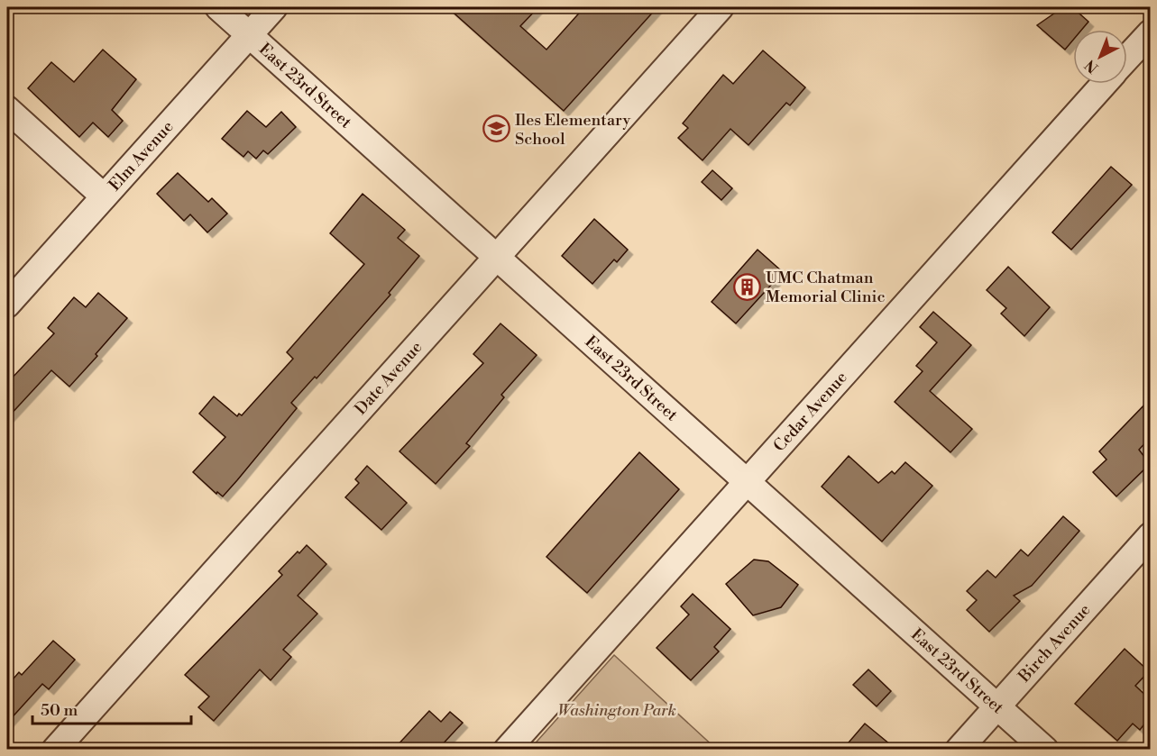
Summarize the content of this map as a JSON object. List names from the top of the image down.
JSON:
{
  "streets": {
    "street": [
      "East 23rd Street",
      "Elm Avenue",
      "Date Avenue",
      "Cedar Avenue",
      "Birch Avenue"
    ]
  },
  "crossings": [
    ["East 23rd Street", "Elm Avenue"],
    ["East 23rd Street", "Date Avenue"],
    ["East 23rd Street", "Cedar Avenue"],
    ["East 23rd Street", "Birch Avenue"]
  ],
  "parks": ["Washington Park"],
  "places": {
    "school or university": ["Iles Elementary School"],
    "building": ["UMC Chatman Memorial Clinic"]
  },
  "scale_bar": "50 m",
  "north": "bottom left"
}
